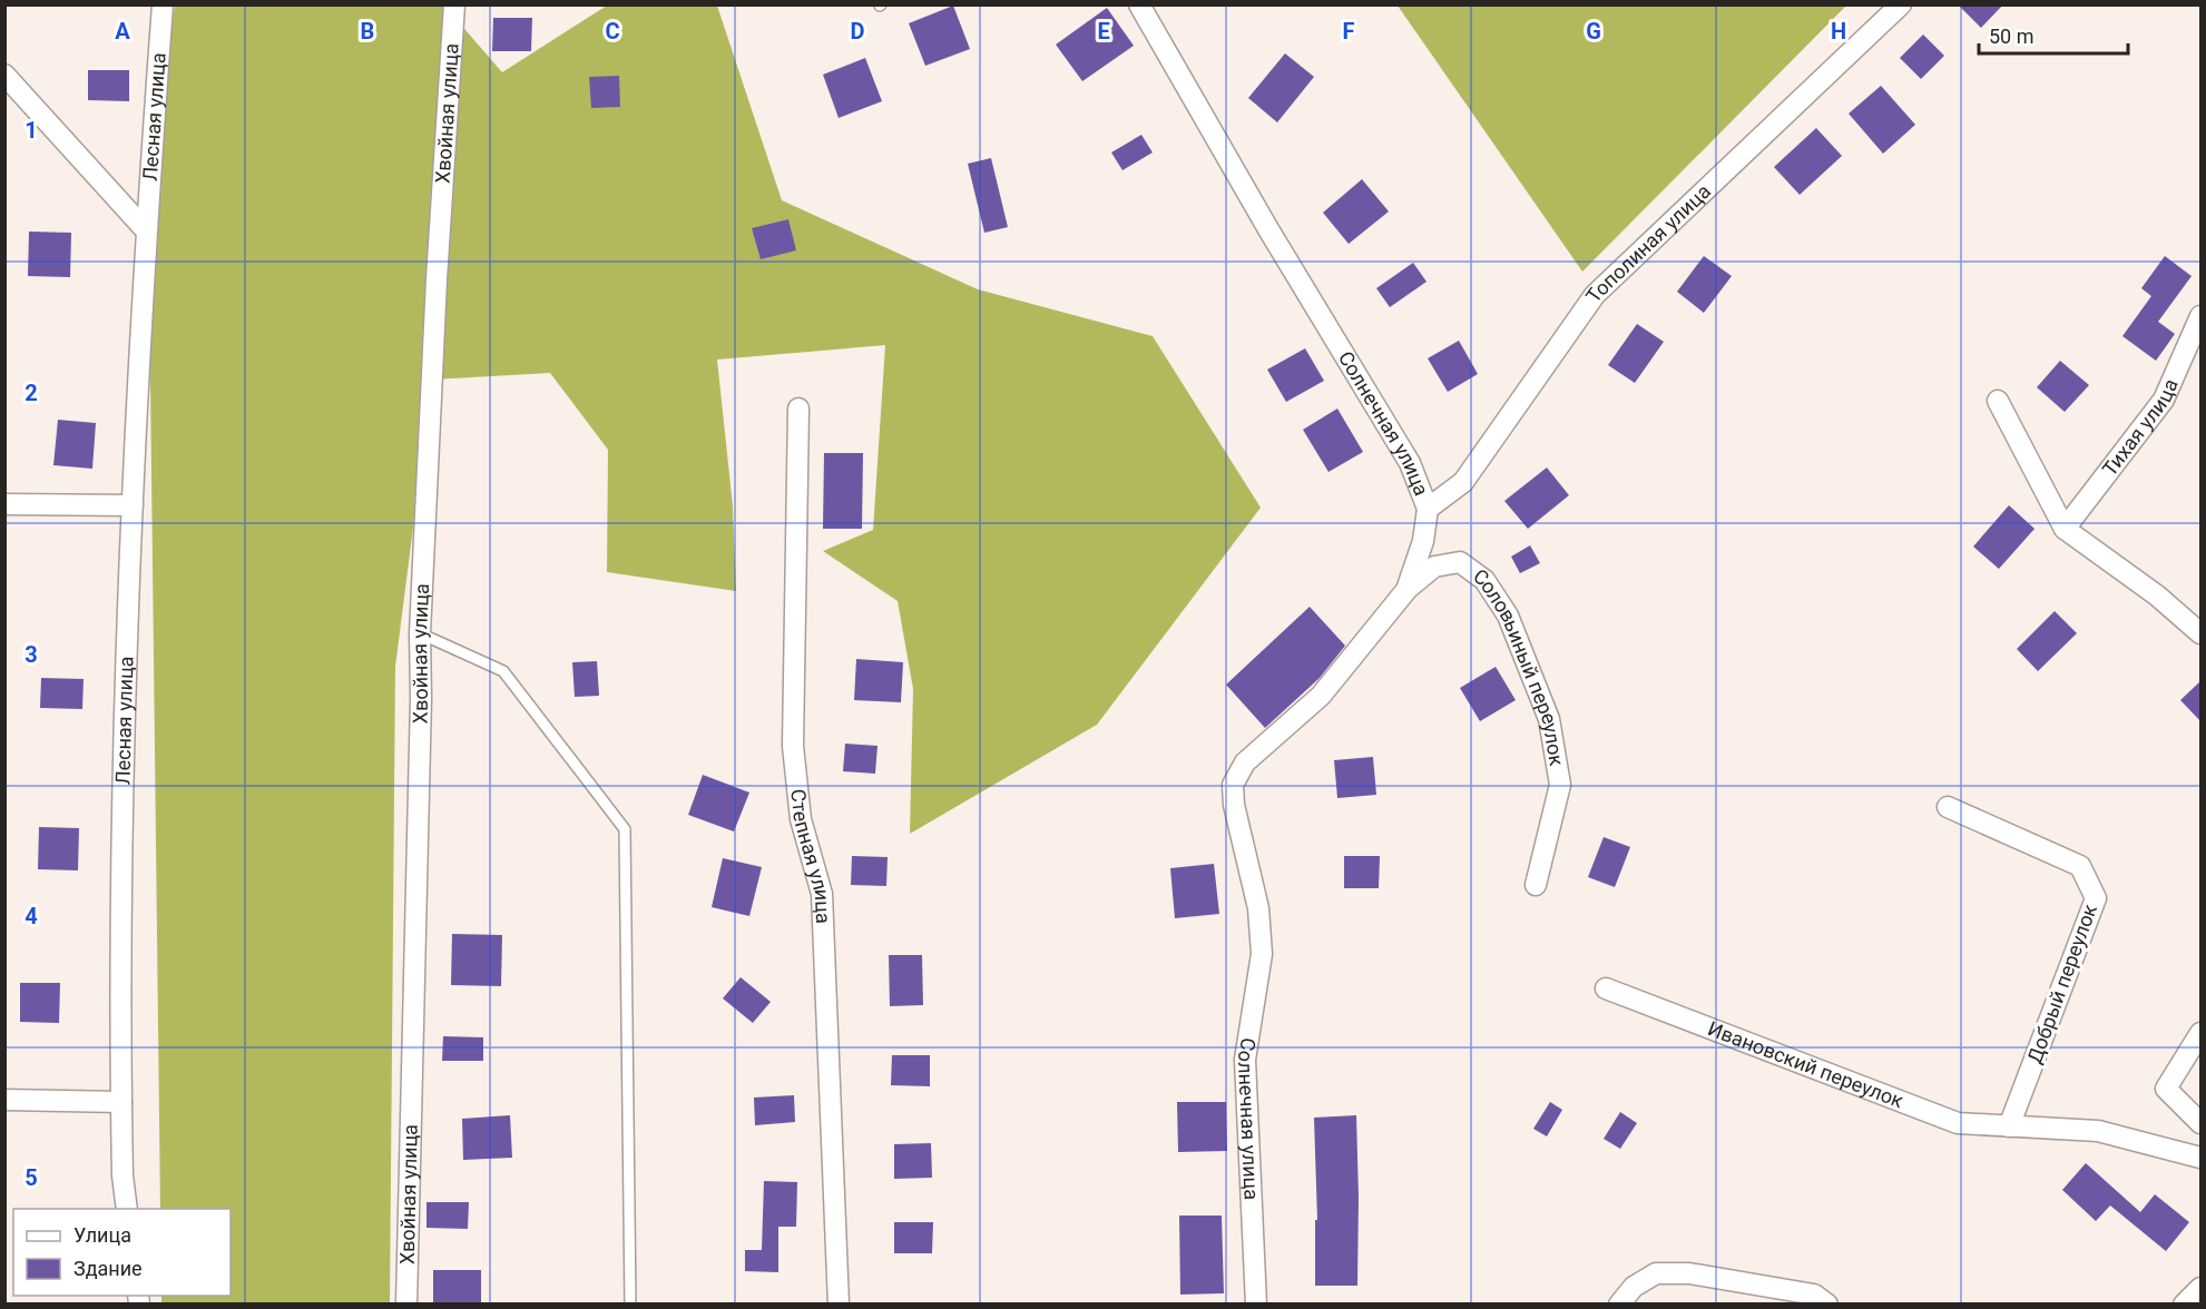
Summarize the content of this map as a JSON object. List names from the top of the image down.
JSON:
{
  "streets": {
    "street": [
      "Хвойная улица",
      "Лесная улица",
      "Тополиная улица",
      "Солнечная улица",
      "Тихая улица",
      "Соловьиный переулок",
      "Степная улица",
      "Добрый переулок",
      "Ивановский переулок"
    ]
  },
  "crossings": [
    ["Тополиная улица", "Солнечная улица"],
    ["Солнечная улица", "Соловьиный переулок"],
    ["Добрый переулок", "Ивановский переулок"]
  ],
  "legend": ["Улица", "Здание"],
  "scale_bar": "50 m",
  "grid": {
    "columns": [
      "A",
      "B",
      "C",
      "D",
      "E",
      "F",
      "G",
      "H"
    ],
    "rows": [
      "1",
      "2",
      "3",
      "4",
      "5"
    ]
  }
}
